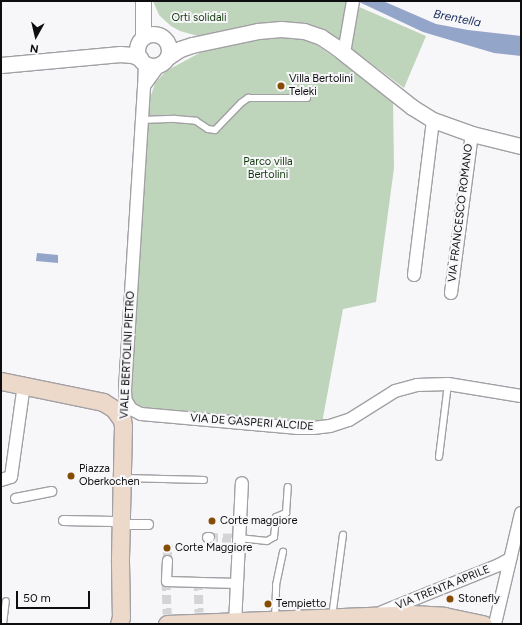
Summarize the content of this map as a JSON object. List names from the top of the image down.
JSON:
{
  "streets": {
    "main road": ["VIALE BERTOLINI PIETRO", "VIA TRENTA APRILE"],
    "street": ["VIA FRANCESCO ROMANO", "VIA DE GASPERI ALCIDE"]
  },
  "water": ["Brentella"],
  "parks": ["Orti solidali", "Parco villa Bertolini"],
  "places": [
    "Villa Bertolini Teleki",
    "Piazza Oberkochen",
    "Corte maggiore",
    "Corte Maggiore",
    "Stonefly",
    "Tempietto"
  ],
  "scale_bar": "50 m",
  "north": "bottom"
}
